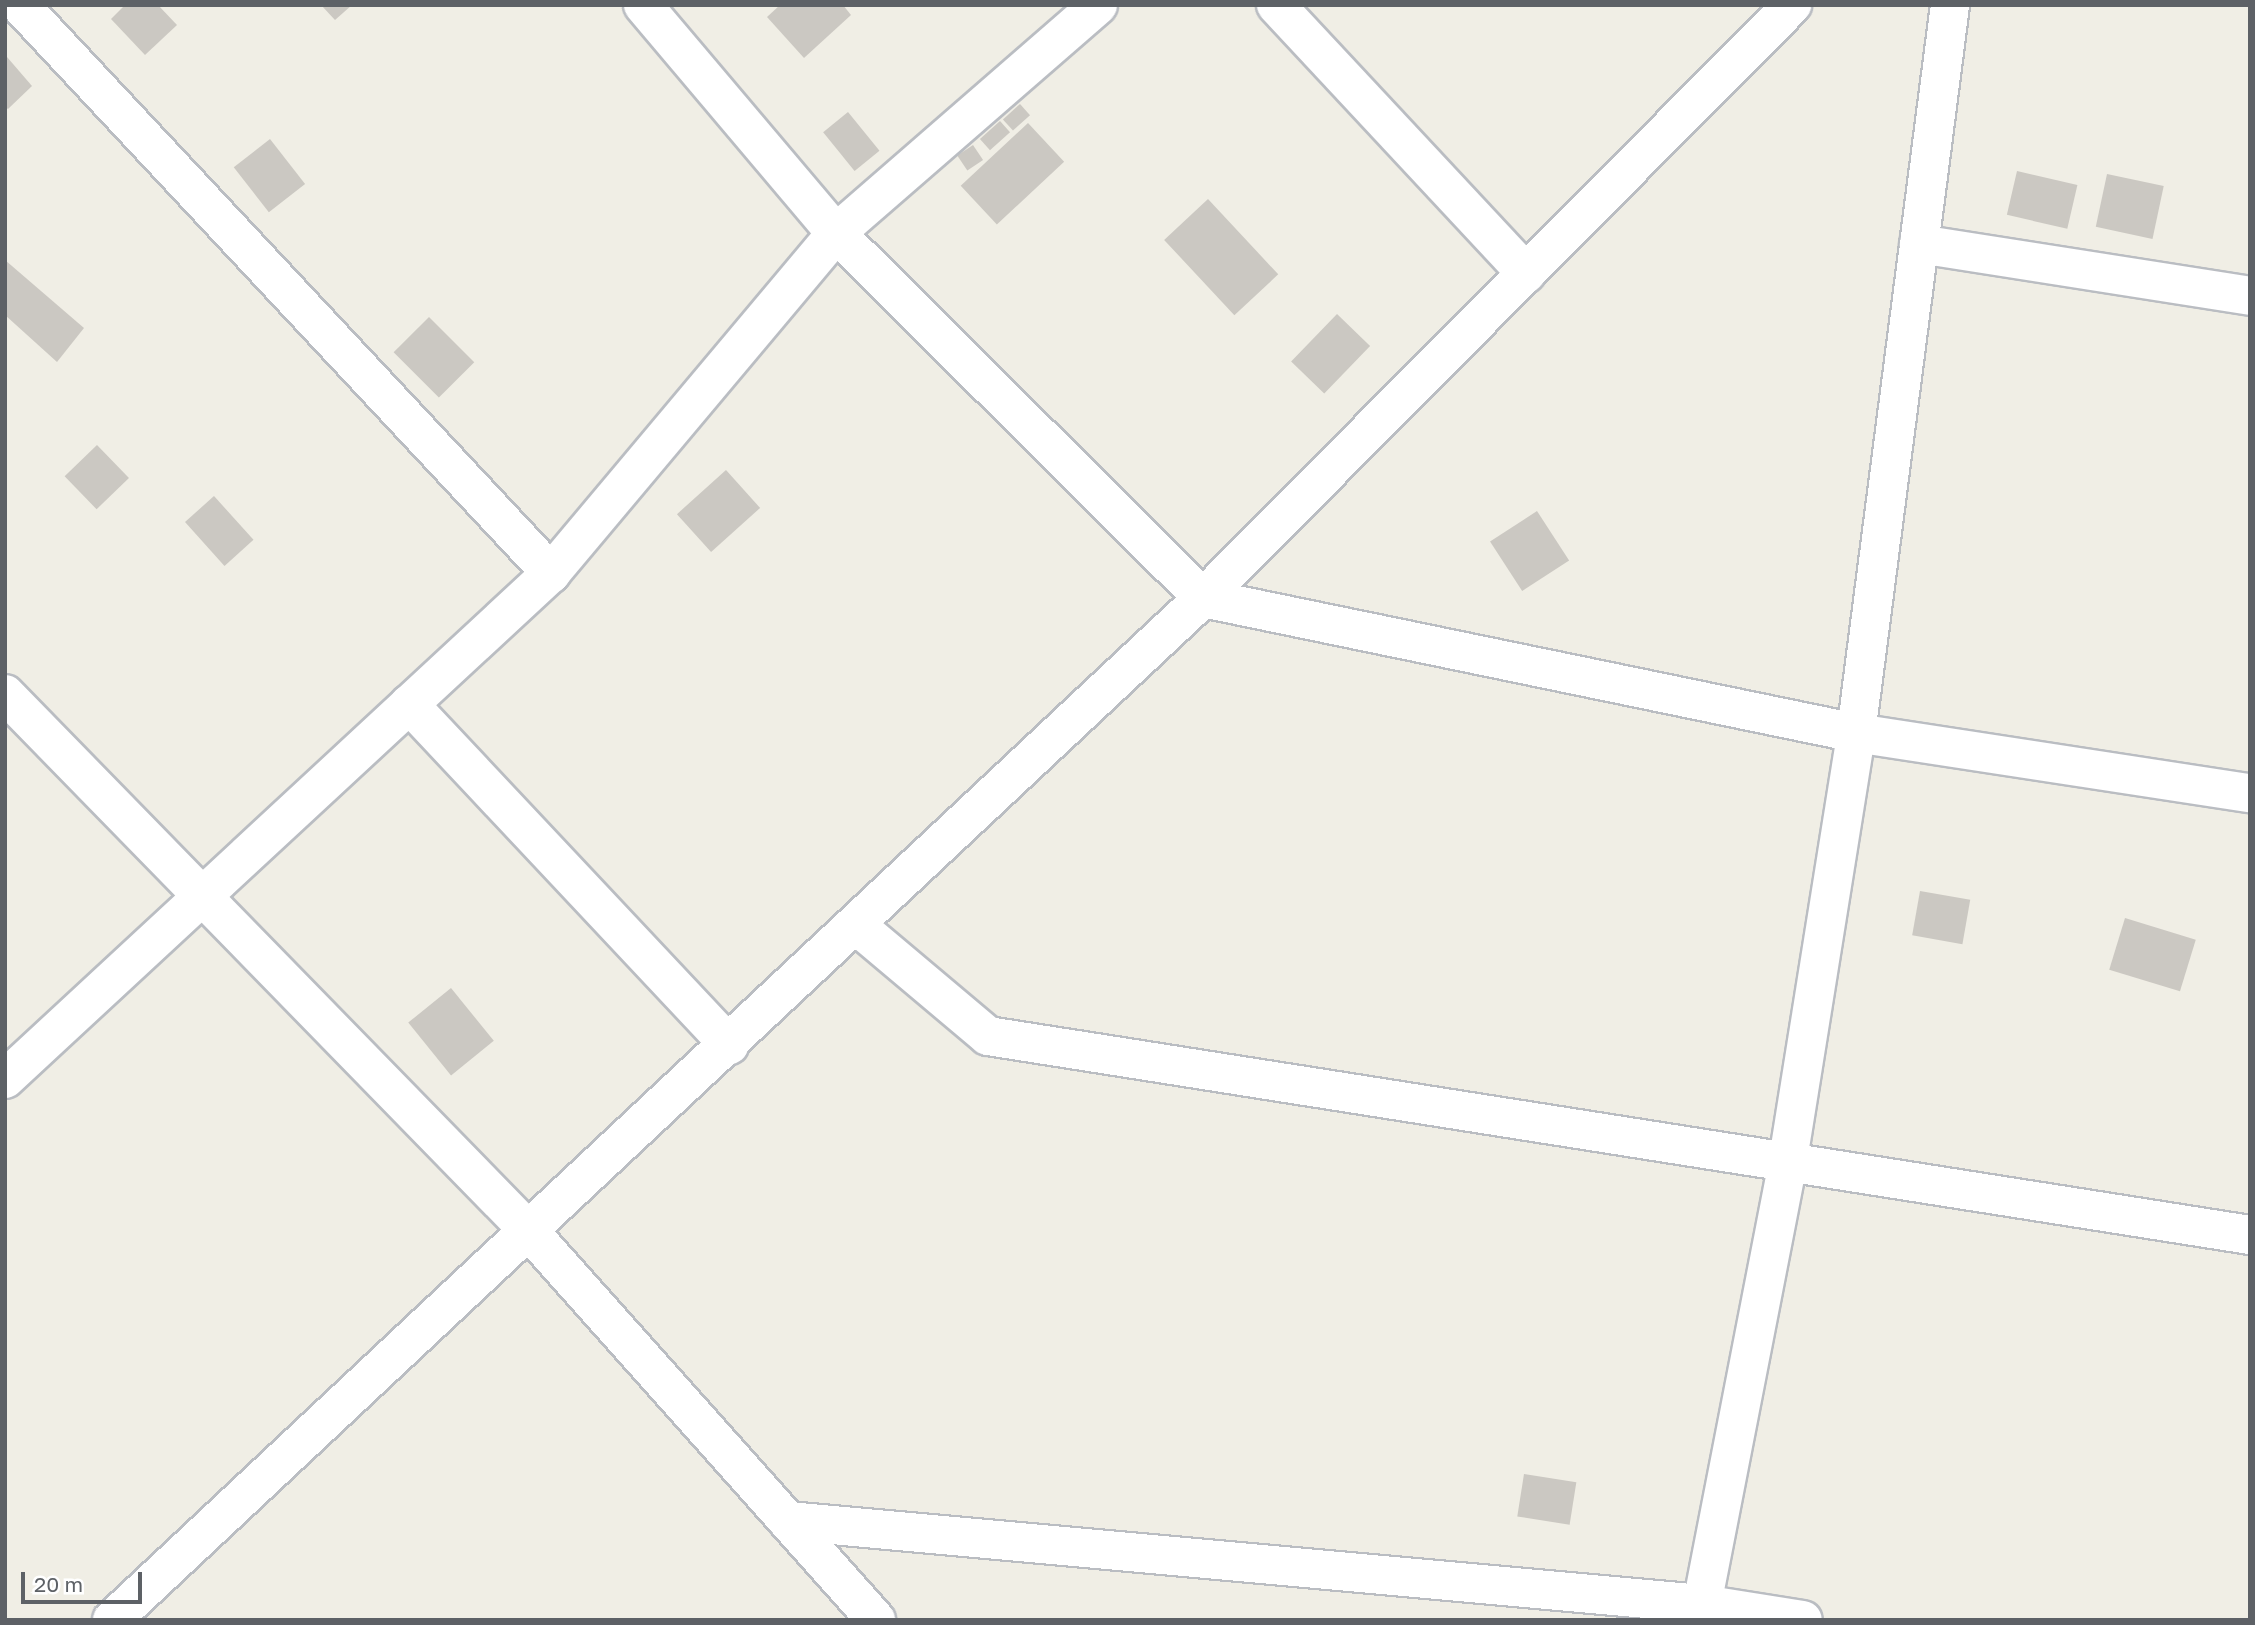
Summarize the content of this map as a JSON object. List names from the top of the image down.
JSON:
{
  "scale_bar": "20 m"
}
